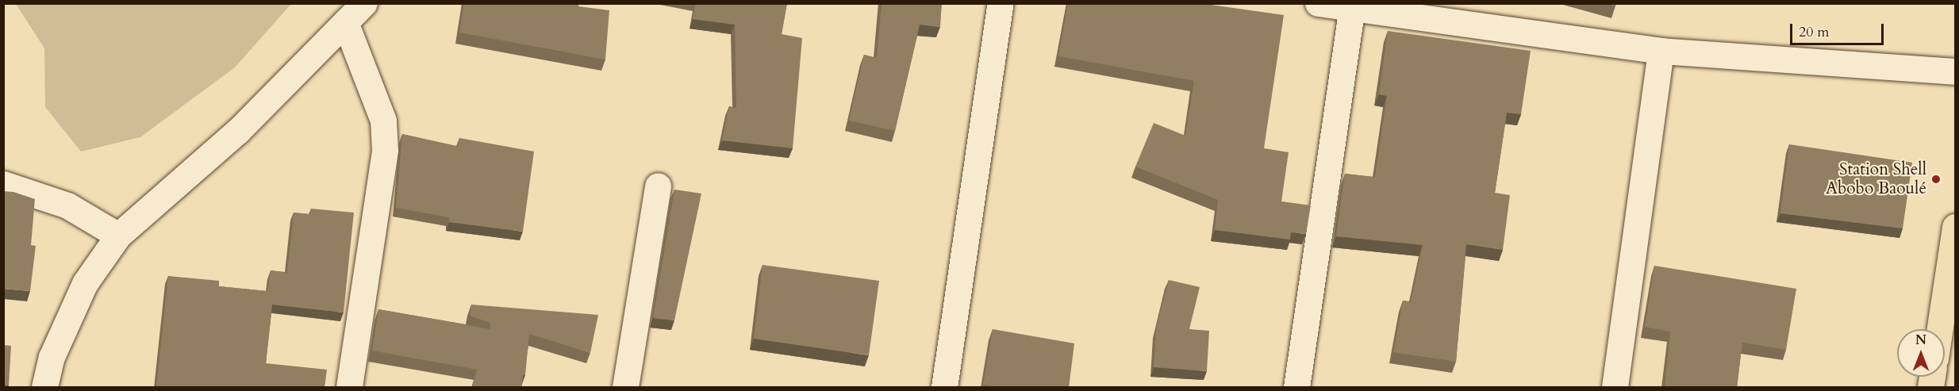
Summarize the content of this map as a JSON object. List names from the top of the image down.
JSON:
{
  "places": ["Station Shell Abobo Baoulé"],
  "scale_bar": "20 m",
  "north": "top"
}
